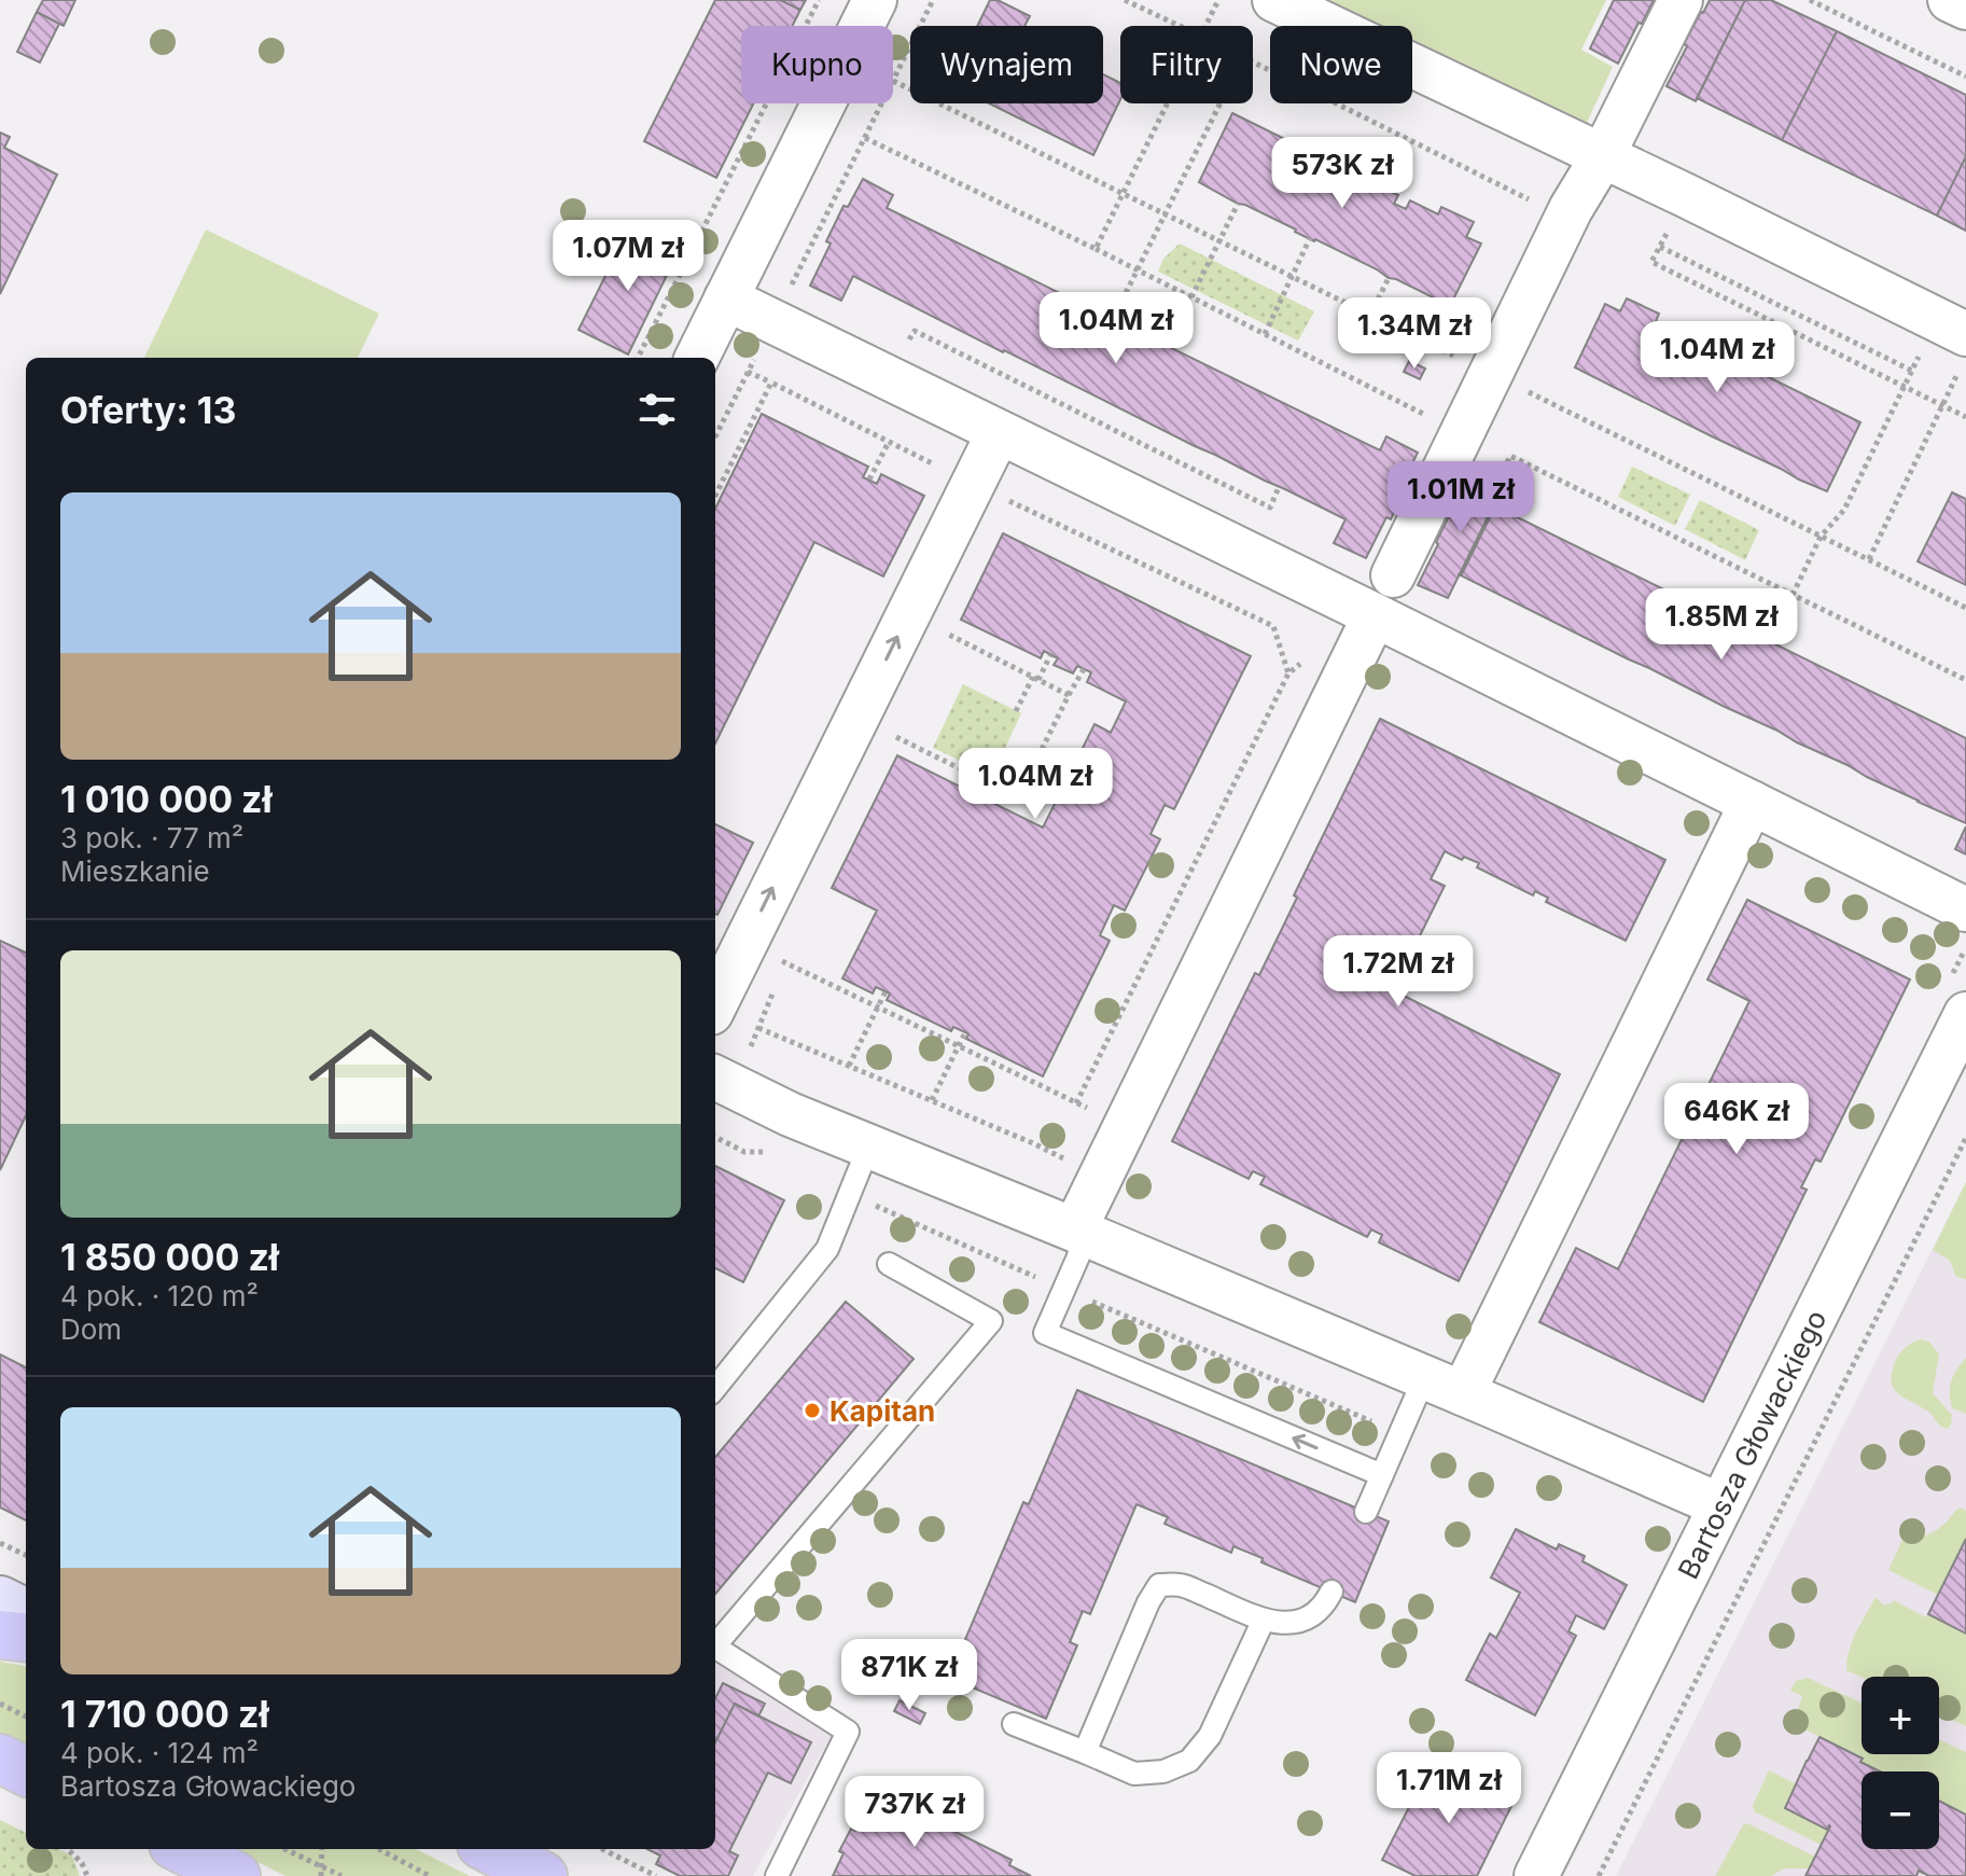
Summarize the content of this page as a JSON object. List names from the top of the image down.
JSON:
{
  "streets": {
    "street": ["Bartosza Głowackiego"]
  },
  "places": ["Kapitan"],
  "page": {
    "chip": [
      "Kupno",
      "Wynajem",
      "Filtry",
      "Nowe"
    ],
    "price": [
      "573K zł",
      "1.07M zł",
      "1.04M zł",
      "1.34M zł",
      "1.04M zł",
      "1.01M zł",
      "1.85M zł",
      "1.04M zł",
      "1.72M zł",
      "646K zł",
      "871K zł",
      "1.71M zł",
      "737K zł"
    ],
    "heading": "Oferty: 13",
    "list": [
      {
        "name": "1 010 000 zł",
        "note": "3 pok. · 77 m² · Mieszkanie"
      },
      {
        "name": "1 850 000 zł",
        "note": "4 pok. · 120 m² · Dom"
      },
      {
        "name": "1 710 000 zł",
        "note": "4 pok. · 124 m² · Bartosza Głowackiego"
      }
    ],
    "map_buttons": ["+", "−"]
  }
}
